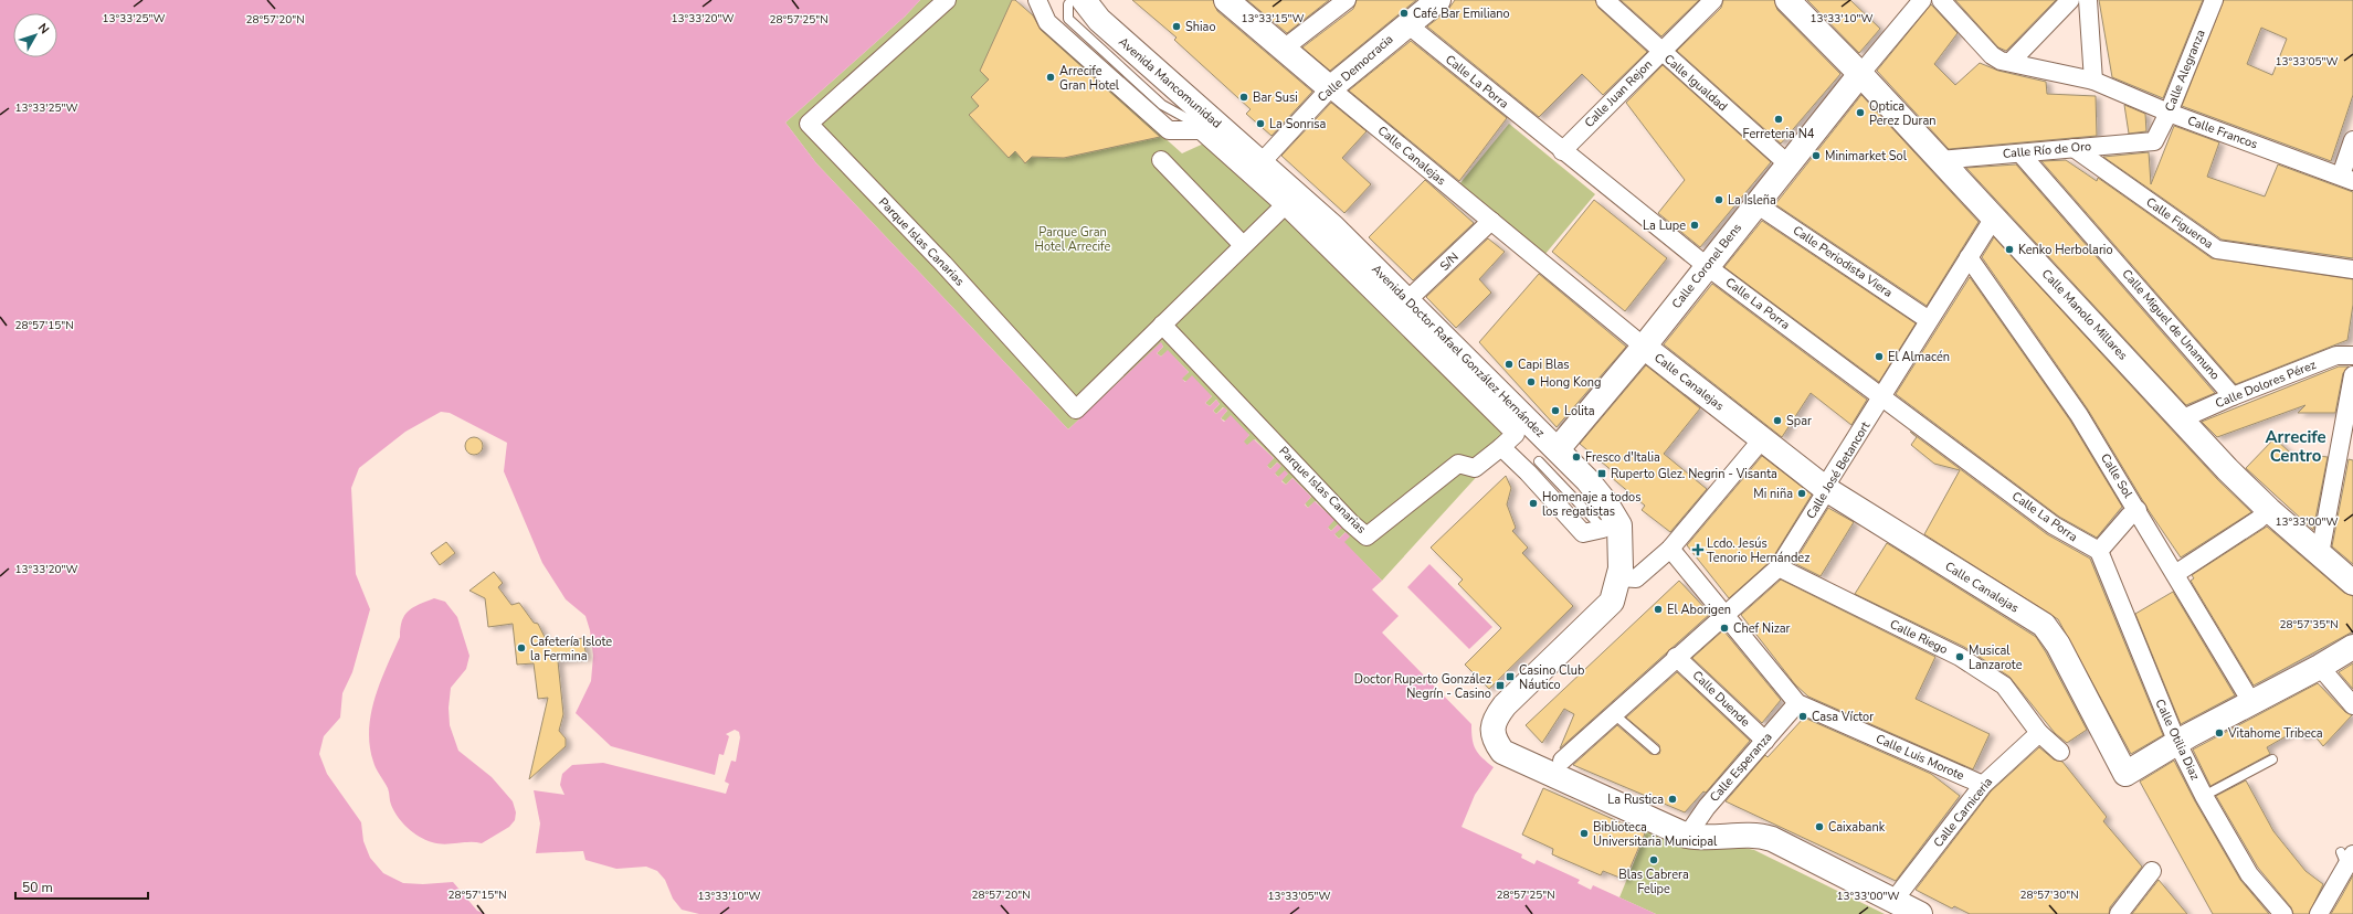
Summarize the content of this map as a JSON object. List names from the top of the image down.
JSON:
{
  "streets": {
    "main road": [
      "Calle Democracia",
      "Avenida Mancomunidad",
      "Calle Canalejas",
      "Calle Coronel Bens",
      "Calle Manolo Millares",
      "Avenida Doctor Rafael González Hernández"
    ],
    "street": [
      "Calle Alegranza",
      "Calle La Porra",
      "Calle Igualdad",
      "Calle Juan Rejon",
      "Calle Francos",
      "Calle Río de Oro",
      "Calle Figueroa",
      "Parque Islas Canarias",
      "S/N",
      "Calle Periodista Viera",
      "Calle Miguel de Unamuno",
      "Calle Dolores Pérez",
      "Calle José Betancort",
      "Calle Sol",
      "Calle Riego",
      "Calle Duende",
      "Calle Otilia Diaz",
      "Calle Luis Morote",
      "Calle Esperanza",
      "Calle Carniceria"
    ]
  },
  "crossings": [
    ["Calle Democracia", "Calle La Porra"],
    ["Calle Democracia", "Avenida Mancomunidad"],
    ["Calle Democracia", "Calle Canalejas"],
    ["Calle Democracia", "Avenida Doctor Rafael González Hernández"],
    ["Calle Alegranza", "Calle Francos"],
    ["Calle Alegranza", "Calle Río de Oro"],
    ["Calle La Porra", "Calle Juan Rejon"],
    ["Calle La Porra", "Calle Coronel Bens"],
    ["Calle La Porra", "Calle José Betancort"],
    ["Calle La Porra", "Calle Otilia Diaz"],
    ["Avenida Mancomunidad", "Avenida Doctor Rafael González Hernández"],
    ["Calle Igualdad", "Calle Juan Rejon"],
    ["Calle Igualdad", "Calle Coronel Bens"],
    ["Calle Río de Oro", "Calle Figueroa"],
    ["Calle Río de Oro", "Calle Manolo Millares"],
    ["Calle Río de Oro", "Calle Miguel de Unamuno"],
    ["Calle Canalejas", "S/N"],
    ["Calle Canalejas", "Calle Coronel Bens"],
    ["Calle Canalejas", "Calle José Betancort"],
    ["Calle Canalejas", "Calle Otilia Diaz"],
    ["S/N", "Avenida Doctor Rafael González Hernández"],
    ["Calle Periodista Viera", "Calle Coronel Bens"],
    ["Calle Periodista Viera", "Calle José Betancort"],
    ["Calle Coronel Bens", "Calle Manolo Millares"],
    ["Calle Coronel Bens", "Avenida Doctor Rafael González Hernández"],
    ["Calle Manolo Millares", "Calle Dolores Pérez"],
    ["Calle Manolo Millares", "Calle José Betancort"],
    ["Calle Miguel de Unamuno", "Calle Dolores Pérez"],
    ["Avenida Doctor Rafael González Hernández", "Calle Esperanza"],
    ["Calle José Betancort", "Calle Sol"],
    ["Calle José Betancort", "Calle Riego"],
    ["Calle José Betancort", "Calle Duende"],
    ["Calle José Betancort", "Calle Luis Morote"],
    ["Calle Riego", "Calle Carniceria"],
    ["Calle Duende", "Calle Esperanza"],
    ["Calle Luis Morote", "Calle Esperanza"],
    ["Calle Luis Morote", "Calle Carniceria"]
  ],
  "districts": ["Arrecife Centro"],
  "parks": ["Parque Gran Hotel Arrecife"],
  "places": {
    "other": [
      "Café Bar Emiliano",
      "Shiao",
      "Arrecife Gran Hotel",
      "Bar Susi",
      "Optica Perez Duran",
      "Ferreteria N4",
      "La Sonrisa",
      "Minimarket Sol",
      "La Isleña",
      "La Lupe",
      "Kenko Herbolario",
      "El Almacén",
      "Capi Blas",
      "Hong Kong",
      "Lolita",
      "Spar",
      "Fresco d'Italia",
      "Mi niña",
      "Homenaje a todos los regatistas",
      "El Aborigen",
      "Chef Nizar",
      "Cafetería Islote la Fermina",
      "Musical Lanzarote",
      "Casa Víctor",
      "Vitahome Tribeca",
      "La Rustica",
      "Caixabank",
      "Biblioteca Universitaria Municipal",
      "Blas Cabrera Felipe"
    ],
    "transit": ["Ruperto Glez. Negrin - Visanta", "Casino Club Náutico", "Doctor Ruperto González Negrín - Casino"],
    "health": ["Lcdo. Jesús Tenorio Hernández"]
  },
  "scale_bar": "50 m",
  "north": "top right",
  "coordinates": [
    "13°33'15\"W",
    "13°33'10\"W",
    "13°33'25\"W",
    "13°33'20\"W",
    "28°57'20\"N",
    "28°57'25\"N",
    "13°33'05\"W",
    "28°57'15\"N",
    "13°33'00\"W",
    "28°57'35\"N",
    "28°57'30\"N"
  ]
}
